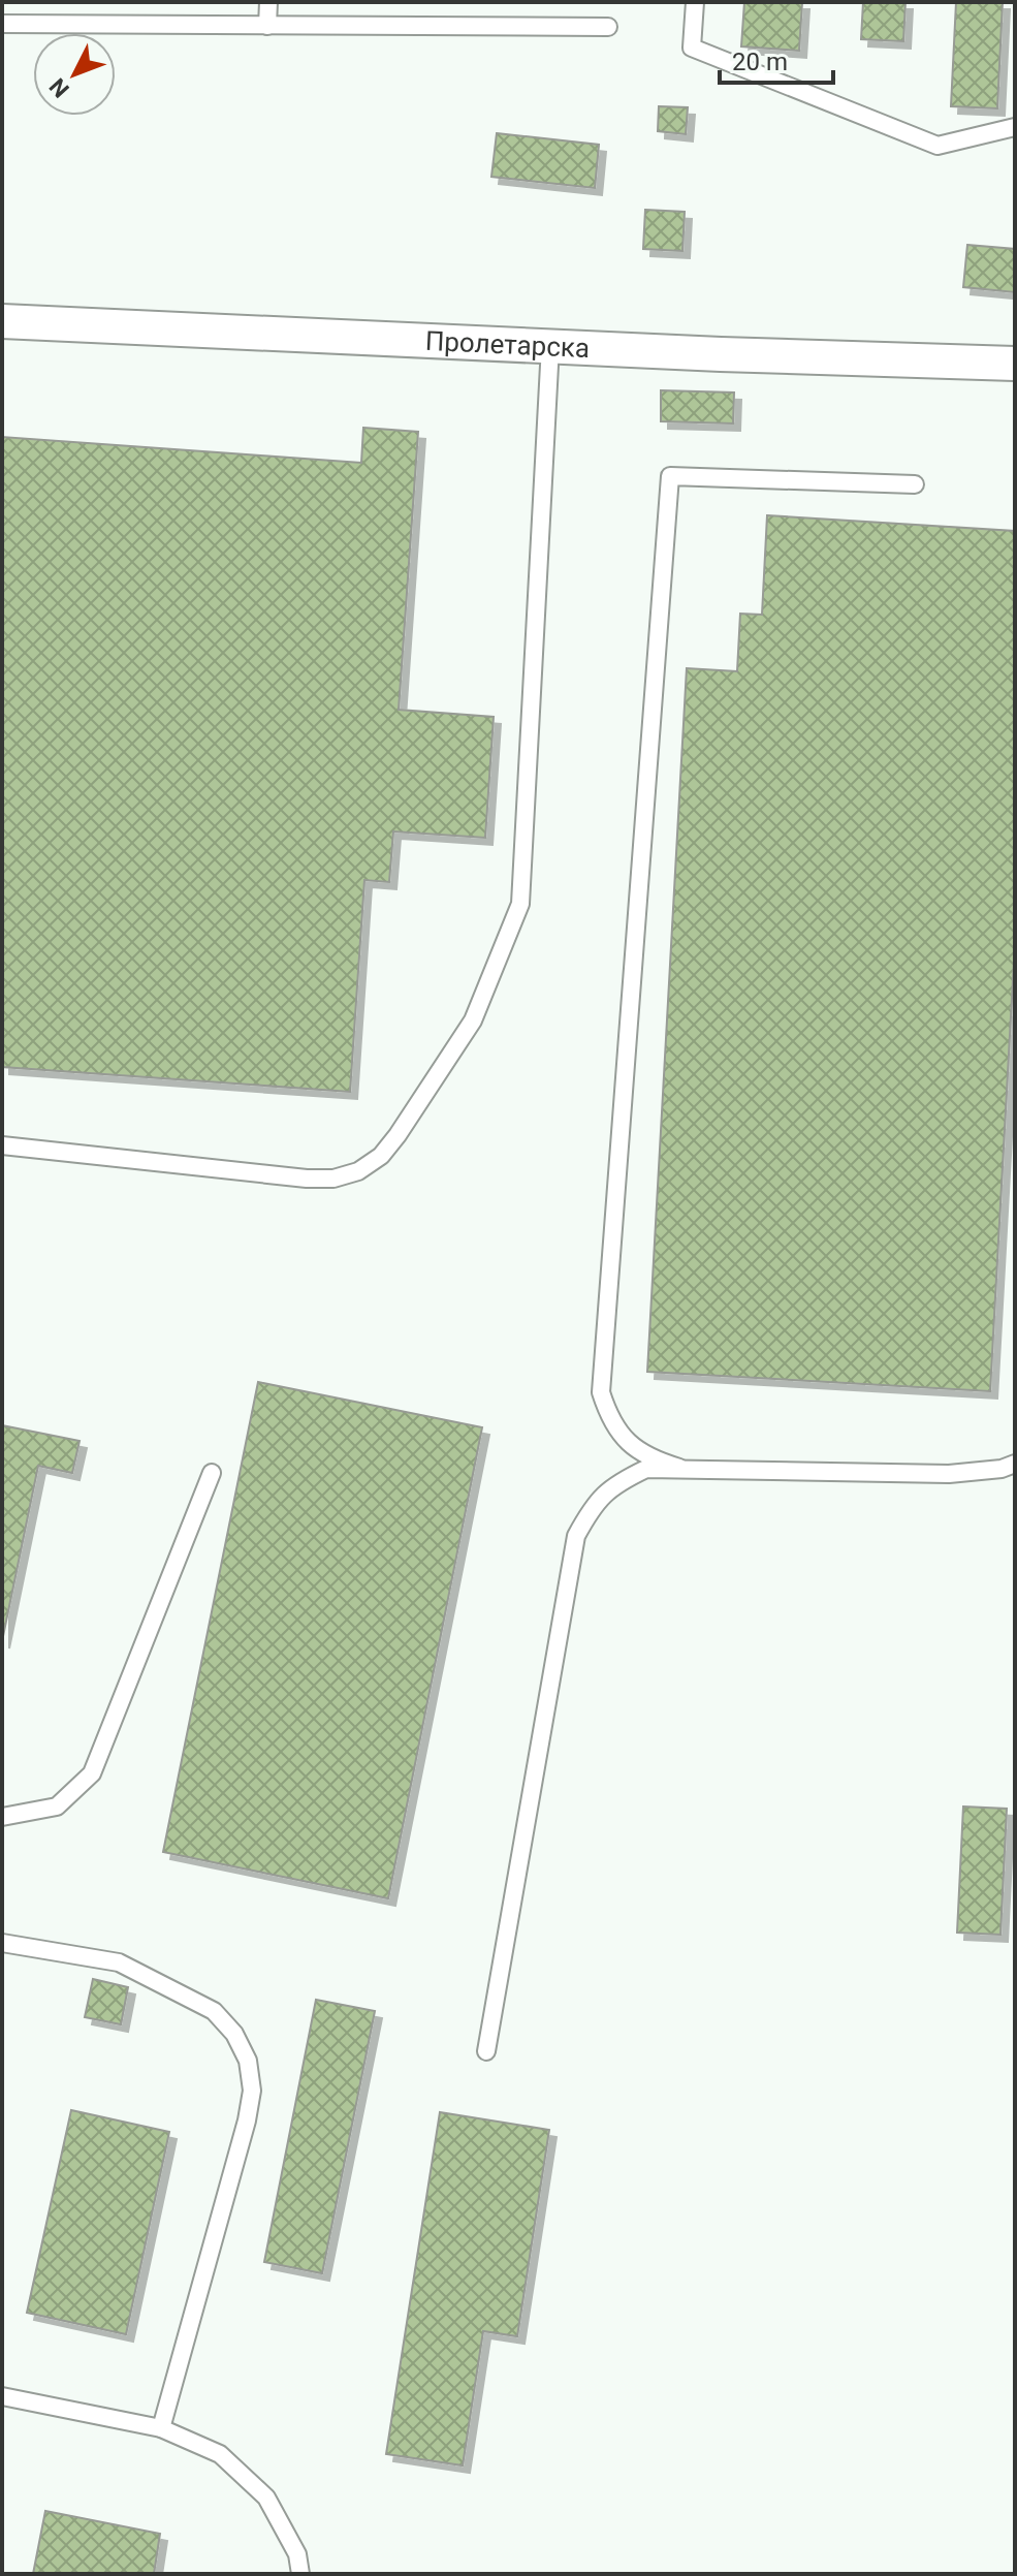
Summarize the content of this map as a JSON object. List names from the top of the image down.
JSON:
{
  "streets": {
    "street": ["Пролетарска"]
  },
  "scale_bar": "20 m",
  "north": "bottom left"
}
